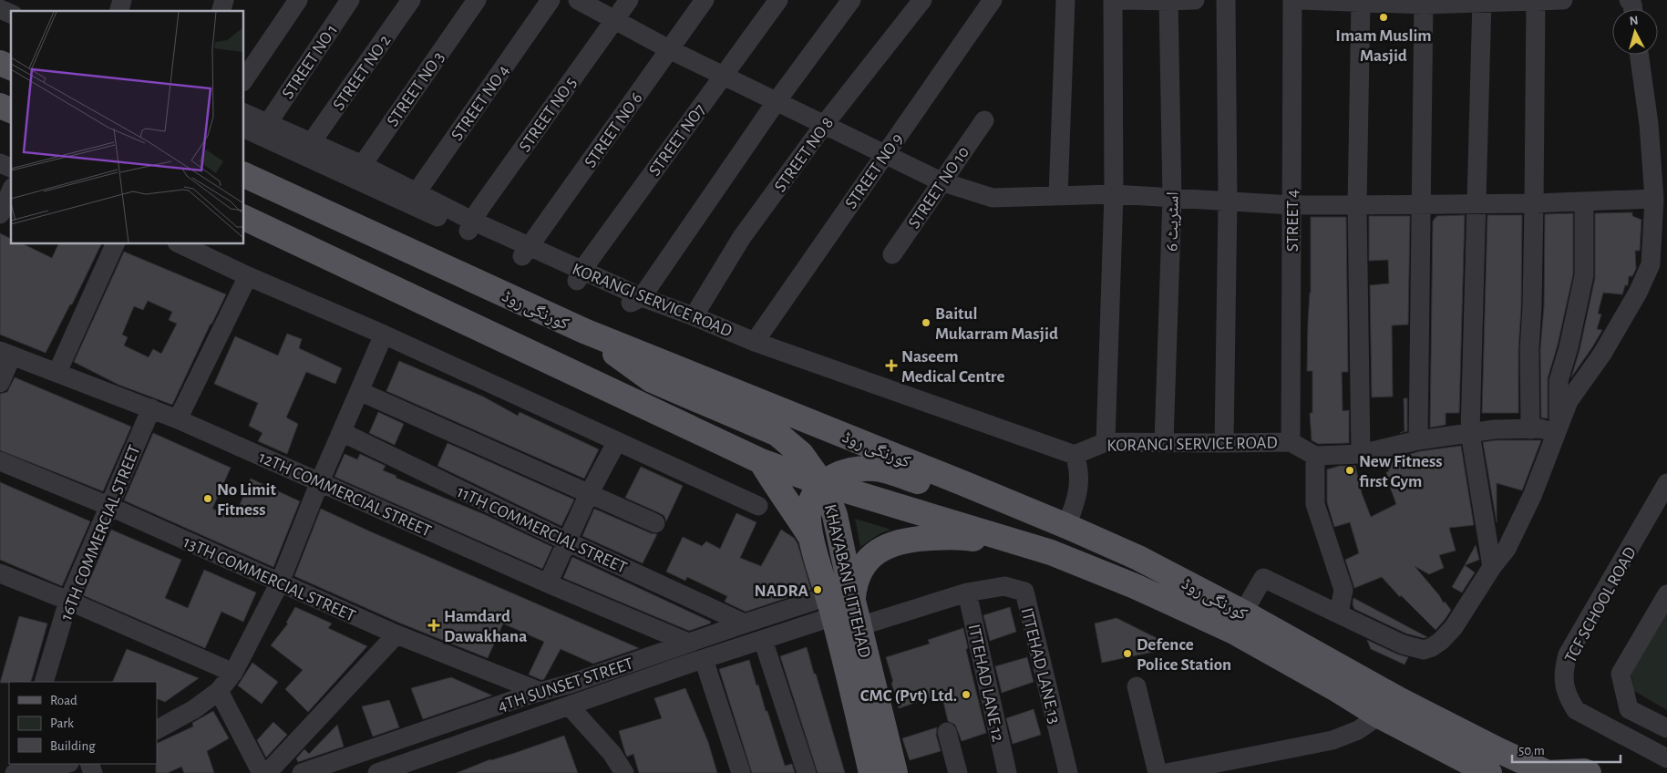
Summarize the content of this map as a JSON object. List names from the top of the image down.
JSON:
{
  "streets": {
    "main road": ["کورنگی روڈ", "KHAYABAN E ITTEHAD"],
    "street": [
      "STREET NO 1",
      "STREET NO 2",
      "STREET NO 3",
      "STREET NO 4",
      "STREET NO 5",
      "STREET NO 6",
      "STREET NO7",
      "STREET NO 8",
      "STREET NO 9",
      "STREET NO 10",
      "STREET 4",
      "اسٹریٹ 6",
      "KORANGI SERVICE ROAD",
      "12TH COMMERCIAL STREET",
      "11TH COMMERCIAL STREET",
      "16TH COMMERCIAL STREET",
      "13TH COMMERCIAL STREET",
      "TCF SCHOOL ROAD",
      "ITTEHAD LANE 13",
      "ITTEHAD LANE 12",
      "4TH SUNSET STREET"
    ]
  },
  "crossings": [
    ["STREET NO 3", "KORANGI SERVICE ROAD"],
    ["STREET NO 4", "KORANGI SERVICE ROAD"],
    ["STREET NO 5", "KORANGI SERVICE ROAD"],
    ["STREET NO 6", "KORANGI SERVICE ROAD"],
    ["STREET NO7", "KORANGI SERVICE ROAD"],
    ["STREET NO 8", "KORANGI SERVICE ROAD"],
    ["STREET NO 9", "KORANGI SERVICE ROAD"],
    ["STREET 4", "KORANGI SERVICE ROAD"],
    ["اسٹریٹ 6", "KORANGI SERVICE ROAD"],
    ["کورنگی روڈ", "KHAYABAN E ITTEHAD"],
    ["12TH COMMERCIAL STREET", "16TH COMMERCIAL STREET"],
    ["12TH COMMERCIAL STREET", "4TH SUNSET STREET"],
    ["11TH COMMERCIAL STREET", "4TH SUNSET STREET"],
    ["16TH COMMERCIAL STREET", "13TH COMMERCIAL STREET"],
    ["13TH COMMERCIAL STREET", "4TH SUNSET STREET"],
    ["KHAYABAN E ITTEHAD", "ITTEHAD LANE 13"],
    ["KHAYABAN E ITTEHAD", "4TH SUNSET STREET"],
    ["ITTEHAD LANE 13", "ITTEHAD LANE 12"]
  ],
  "places": {
    "other": [
      "Imam Muslim Masjid",
      "Baitul Mukarram Masjid",
      "New Fitness first Gym",
      "No Limit Fitness",
      "NADRA",
      "Defence Police Station",
      "CMC (Pvt) Ltd."
    ],
    "health": ["Naseem Medical Centre", "Hamdard Dawakhana"]
  },
  "legend": ["Road", "Park", "Building"],
  "scale_bar": "50 m",
  "north": "top"
}
